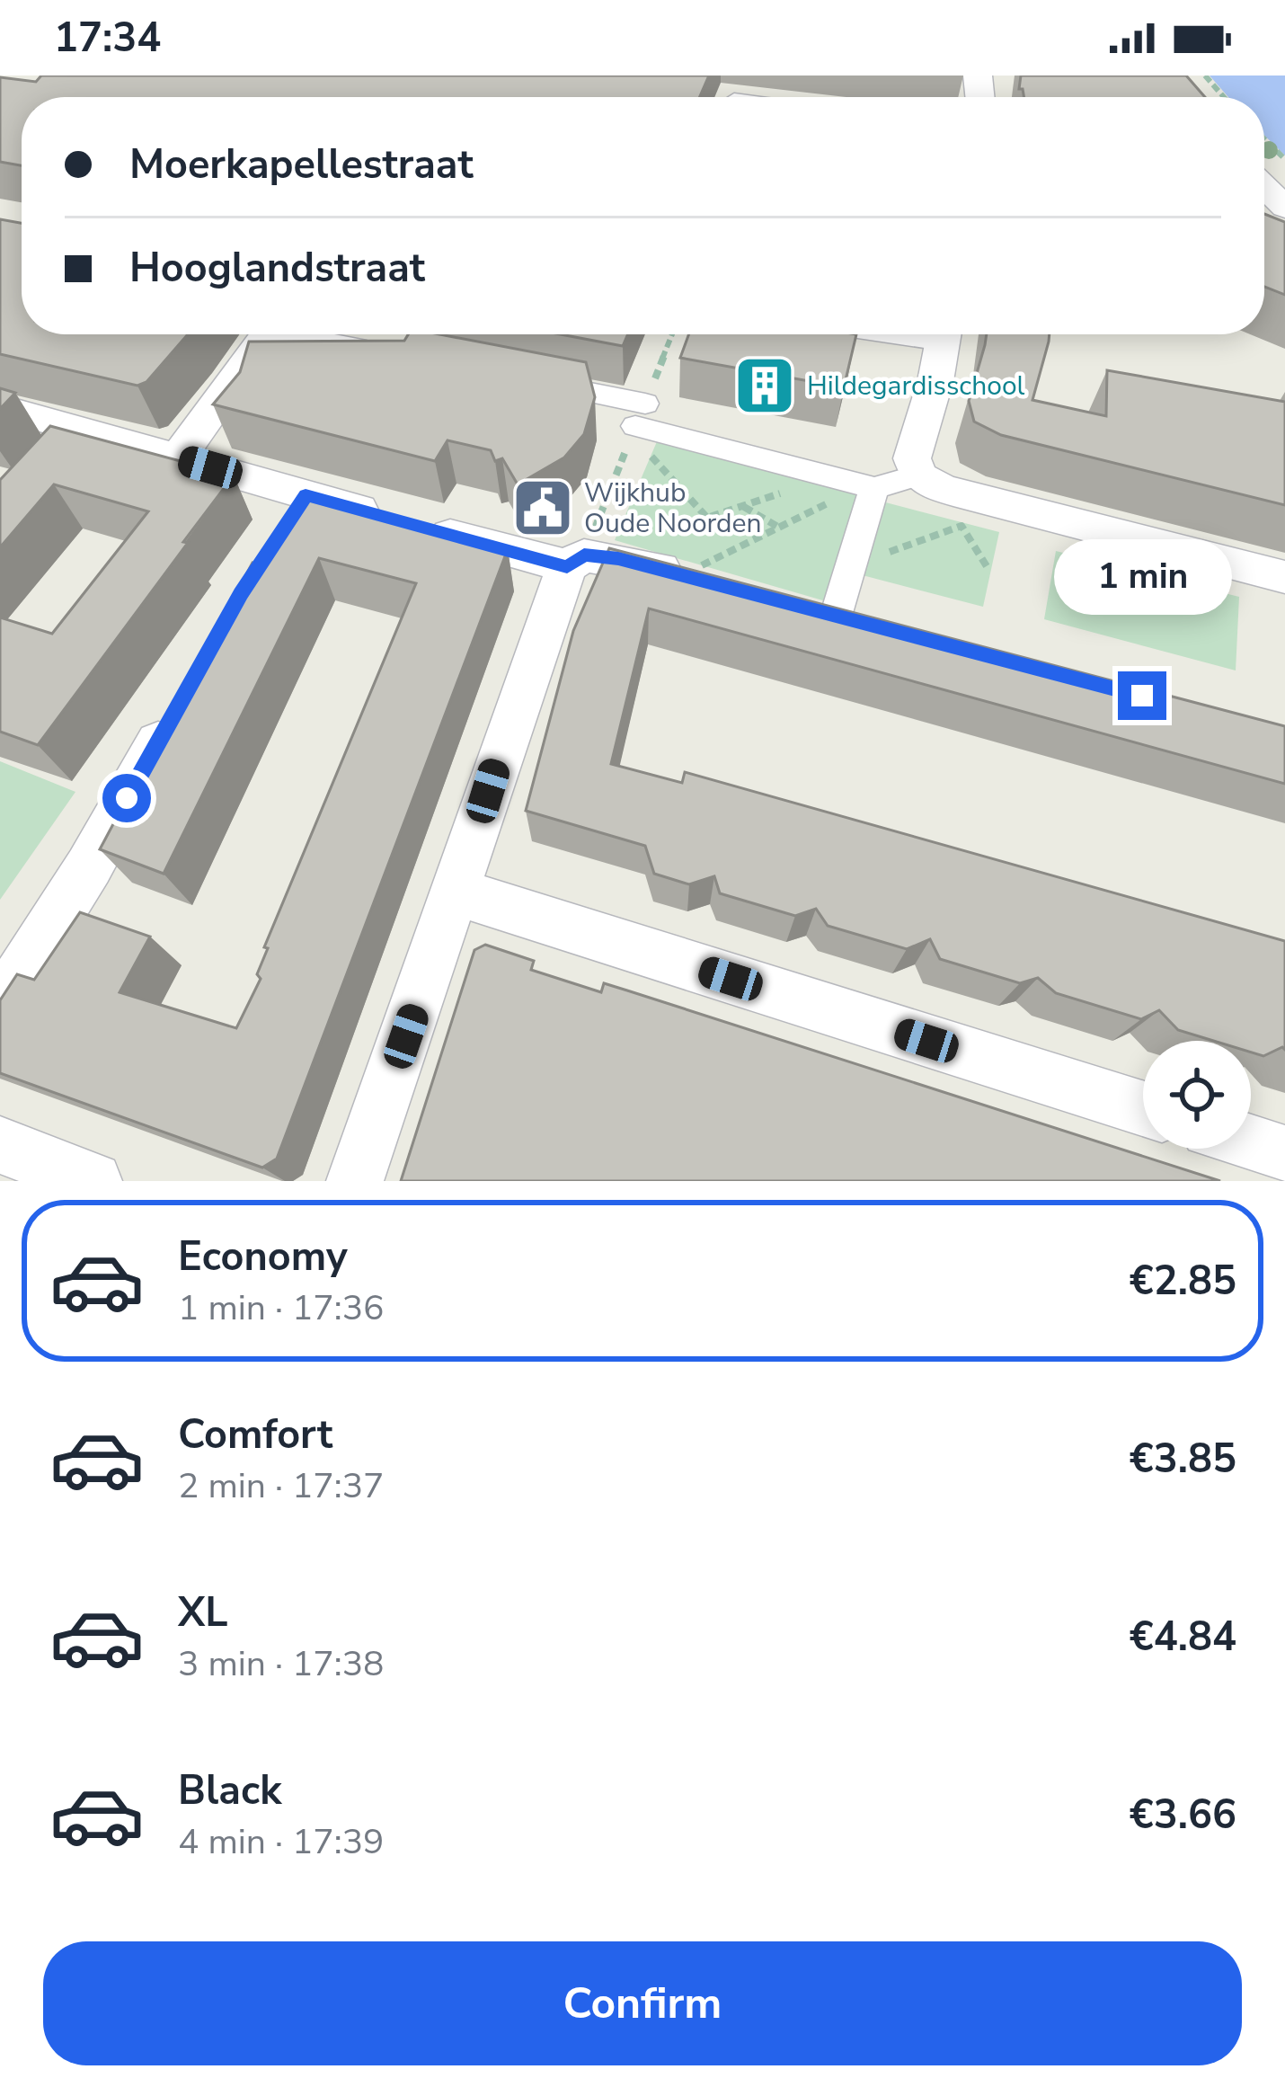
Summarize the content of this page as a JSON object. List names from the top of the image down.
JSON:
{
  "places": {
    "building": ["Hildegardisschool"],
    "public building": ["Wijkhub Oude Noorden"]
  },
  "page": {
    "status": "17:34",
    "banner": ["Moerkapellestraat", "Hooglandstraat"],
    "bubble": "1 min",
    "list": [
      {
        "name": "Economy",
        "note": "1 min · 17:36",
        "value": "€2.85"
      },
      {
        "name": "Comfort",
        "note": "2 min · 17:37",
        "value": "€3.85"
      },
      {
        "name": "XL",
        "note": "3 min · 17:38",
        "value": "€4.84"
      },
      {
        "name": "Black",
        "note": "4 min · 17:39",
        "value": "€3.66"
      }
    ],
    "buttons": "Confirm"
  }
}
